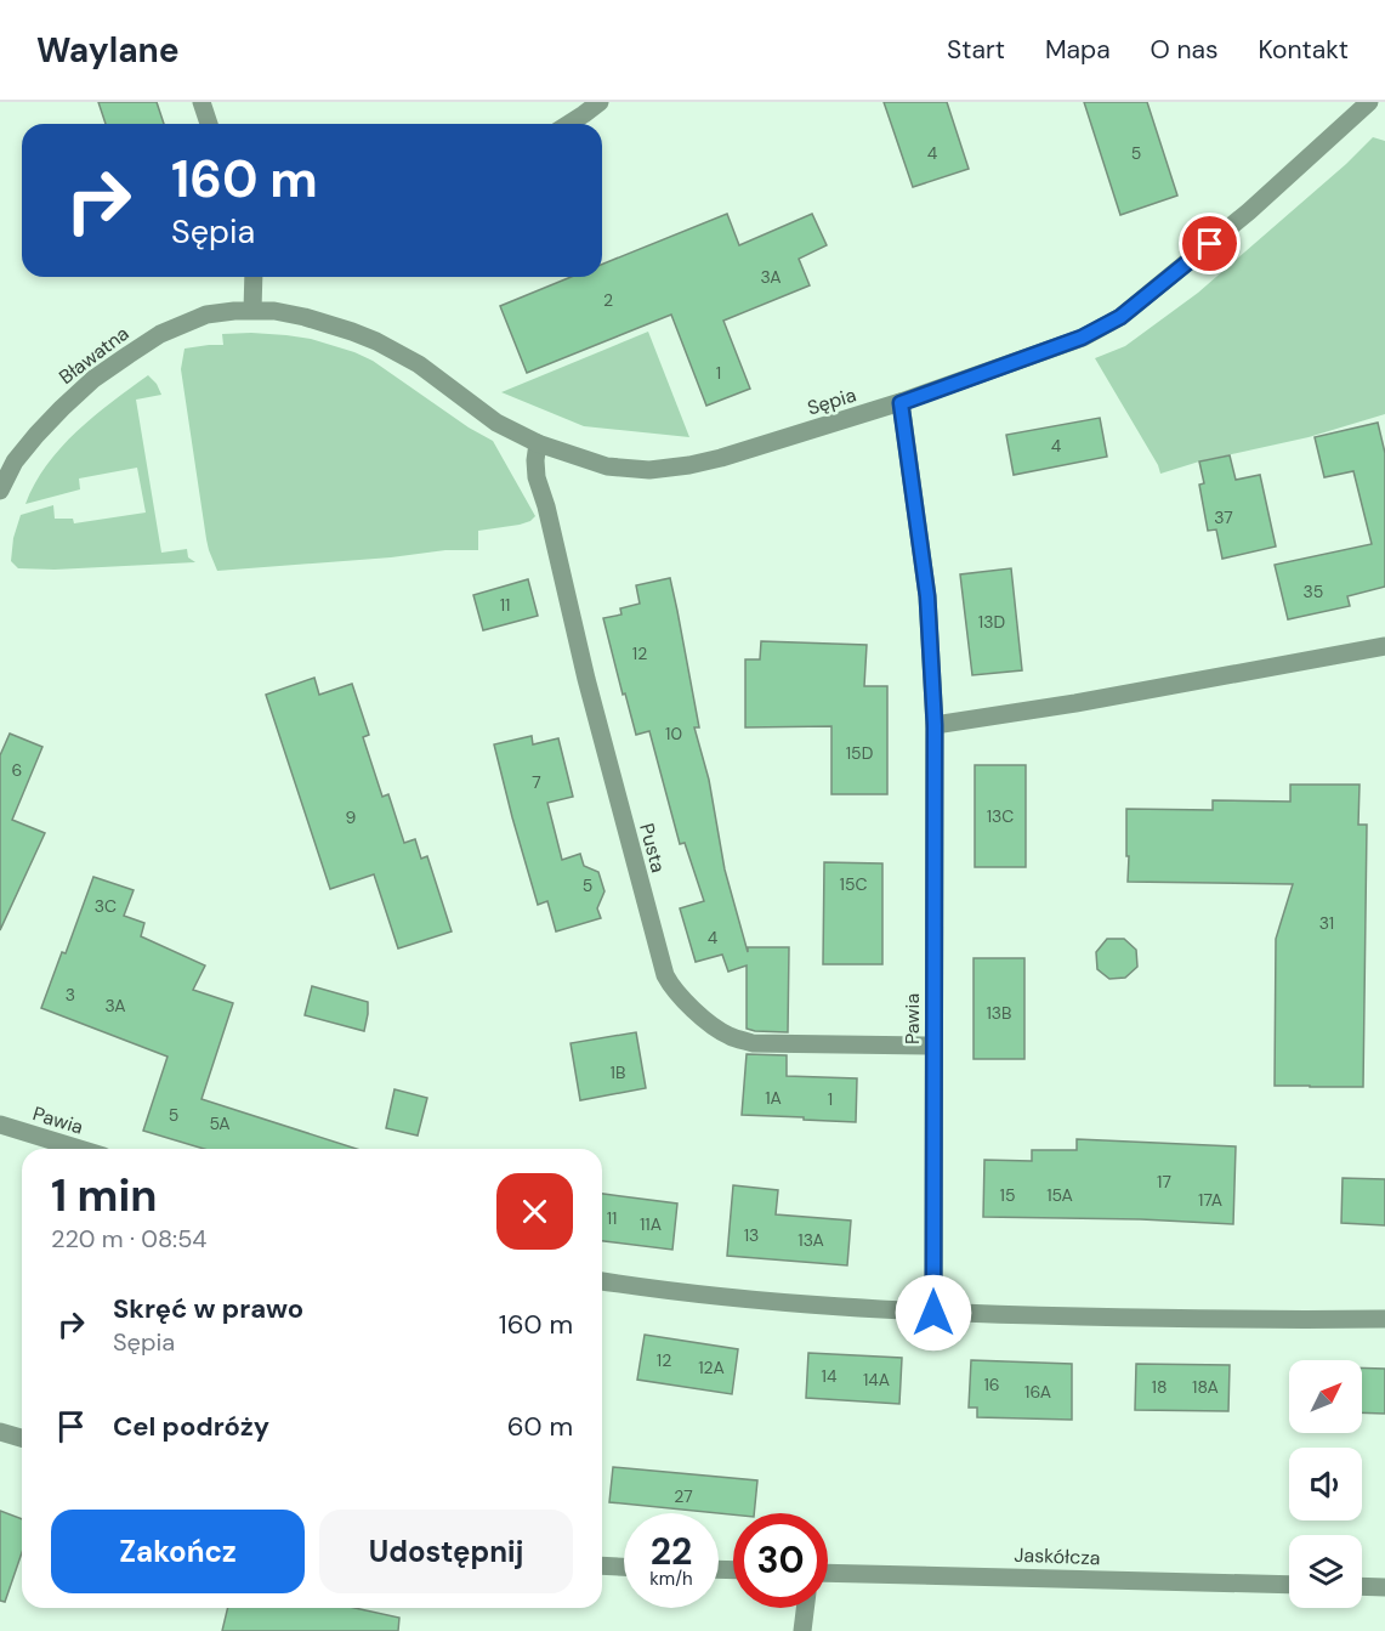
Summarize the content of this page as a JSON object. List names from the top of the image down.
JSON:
{
  "streets": {
    "street": [
      "Bławatna",
      "Sępia",
      "Pusta",
      "Pawia",
      "Jaskółcza"
    ]
  },
  "crossings": [
    ["Bławatna", "Sępia"],
    ["Sępia", "Pusta"],
    ["Sępia", "Pawia"],
    ["Pusta", "Pawia"]
  ],
  "house_numbers": [
    "4",
    "5",
    "3A",
    "2",
    "1",
    "4",
    "37",
    "35",
    "11",
    "13D",
    "12",
    "10",
    "15D",
    "6",
    "7",
    "13C",
    "9",
    "15C",
    "5",
    "3C",
    "31",
    "4",
    "3",
    "3A",
    "13B",
    "1B",
    "1A",
    "1",
    "5",
    "5A",
    "17",
    "15",
    "15A",
    "17A",
    "11",
    "11A",
    "13",
    "13A",
    "12",
    "12A",
    "14",
    "14A",
    "16",
    "18",
    "18A",
    "16A",
    "27"
  ],
  "north": "top right",
  "page": {
    "header": "Waylane",
    "nav": [
      "Start",
      "Mapa",
      "O nas",
      "Kontakt"
    ],
    "turn": ["160 m", "Sępia"],
    "heading": ["1 min", "220 m · 08:54"],
    "list": [
      {
        "name": "Skręć w prawo",
        "note": "Sępia",
        "value": "160 m"
      },
      {
        "name": "Cel podróży",
        "value": "60 m"
      }
    ],
    "buttons": ["Zakończ", "Udostępnij"],
    "speed": "22 km/h",
    "limit": "30"
  }
}
